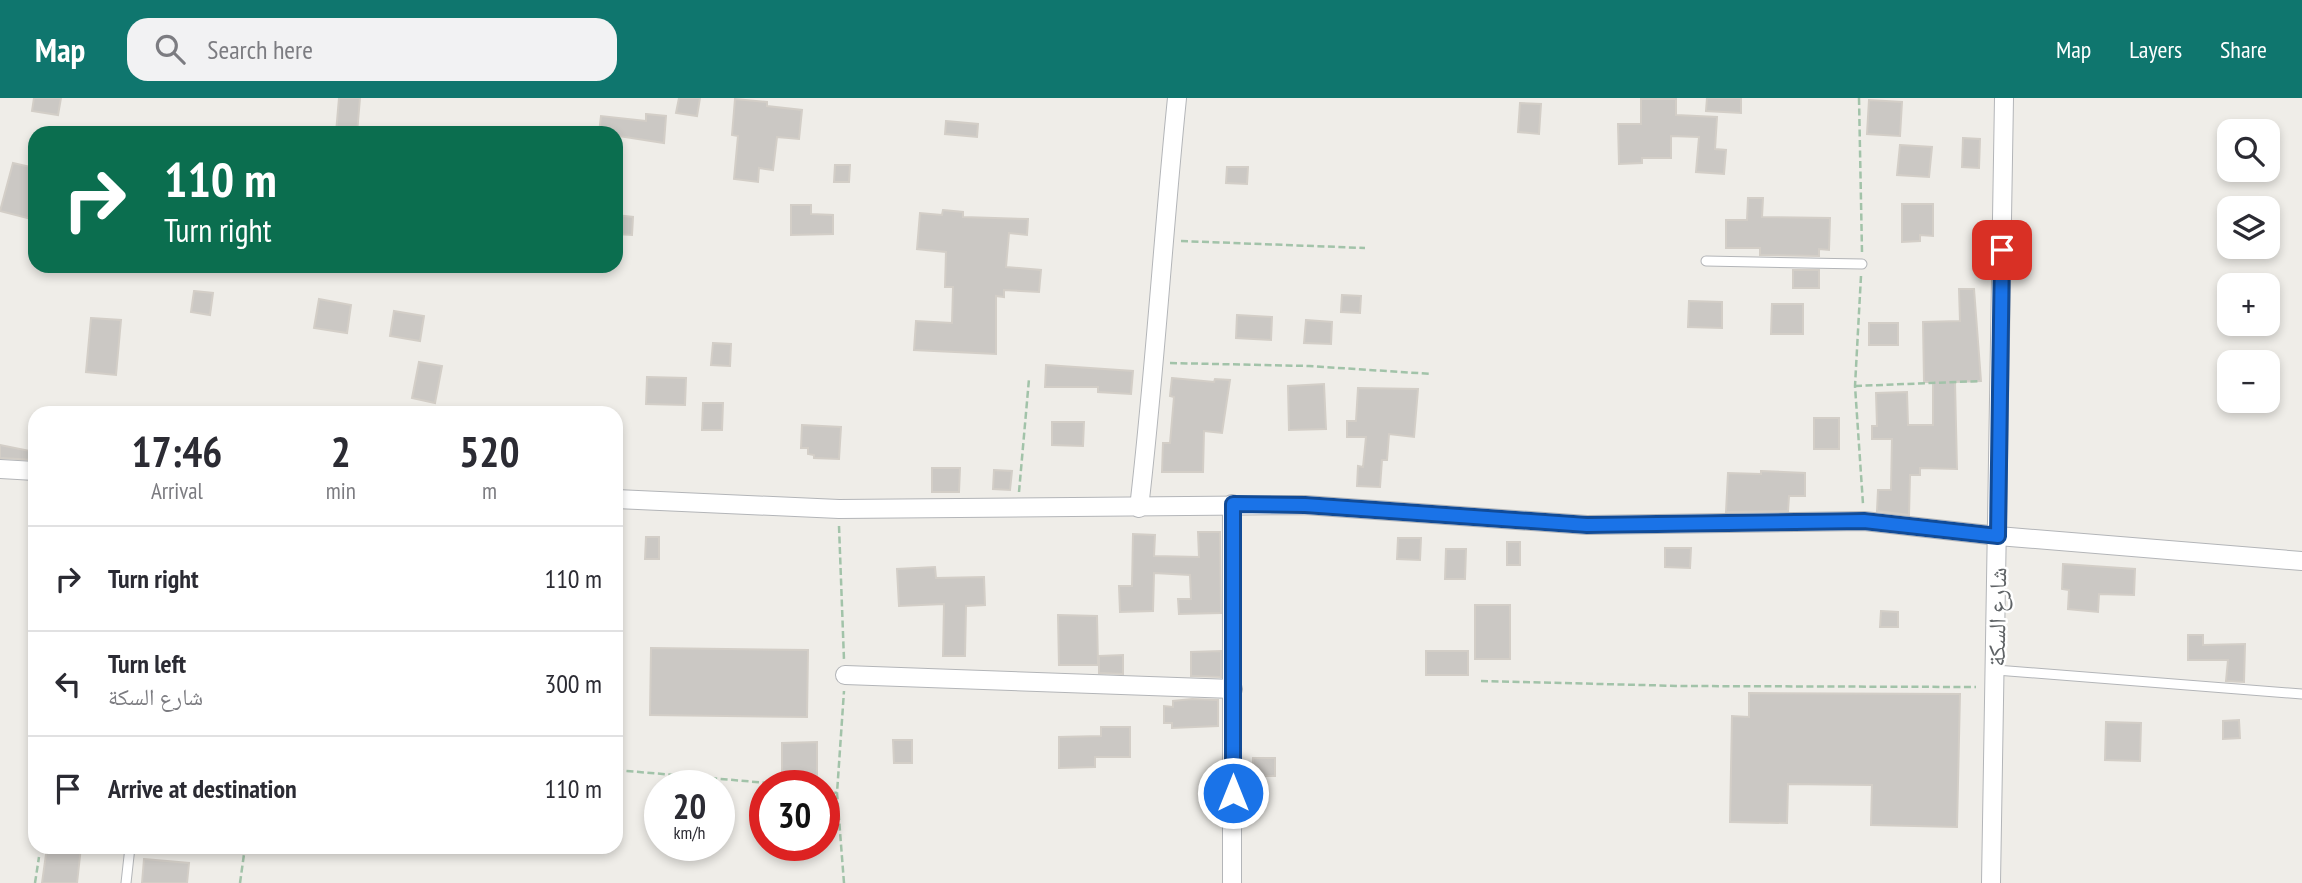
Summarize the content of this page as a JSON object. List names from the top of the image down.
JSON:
{
  "streets": {
    "street": ["شارع السكة"]
  },
  "page": {
    "header": "Map",
    "search": "Search here",
    "nav": ["Map", "Layers", "Share"],
    "map_buttons": ["+", "−"],
    "turn": ["110 m", "Turn right"],
    "eta": [
      "17:46",
      "Arrival",
      "2",
      "min",
      "520",
      "m"
    ],
    "list": [
      {
        "name": "Turn right",
        "value": "110 m"
      },
      {
        "name": "Turn left",
        "note": "شارع السكة",
        "value": "300 m"
      },
      {
        "name": "Arrive at destination",
        "value": "110 m"
      }
    ],
    "speed": "20 km/h",
    "limit": "30"
  }
}
